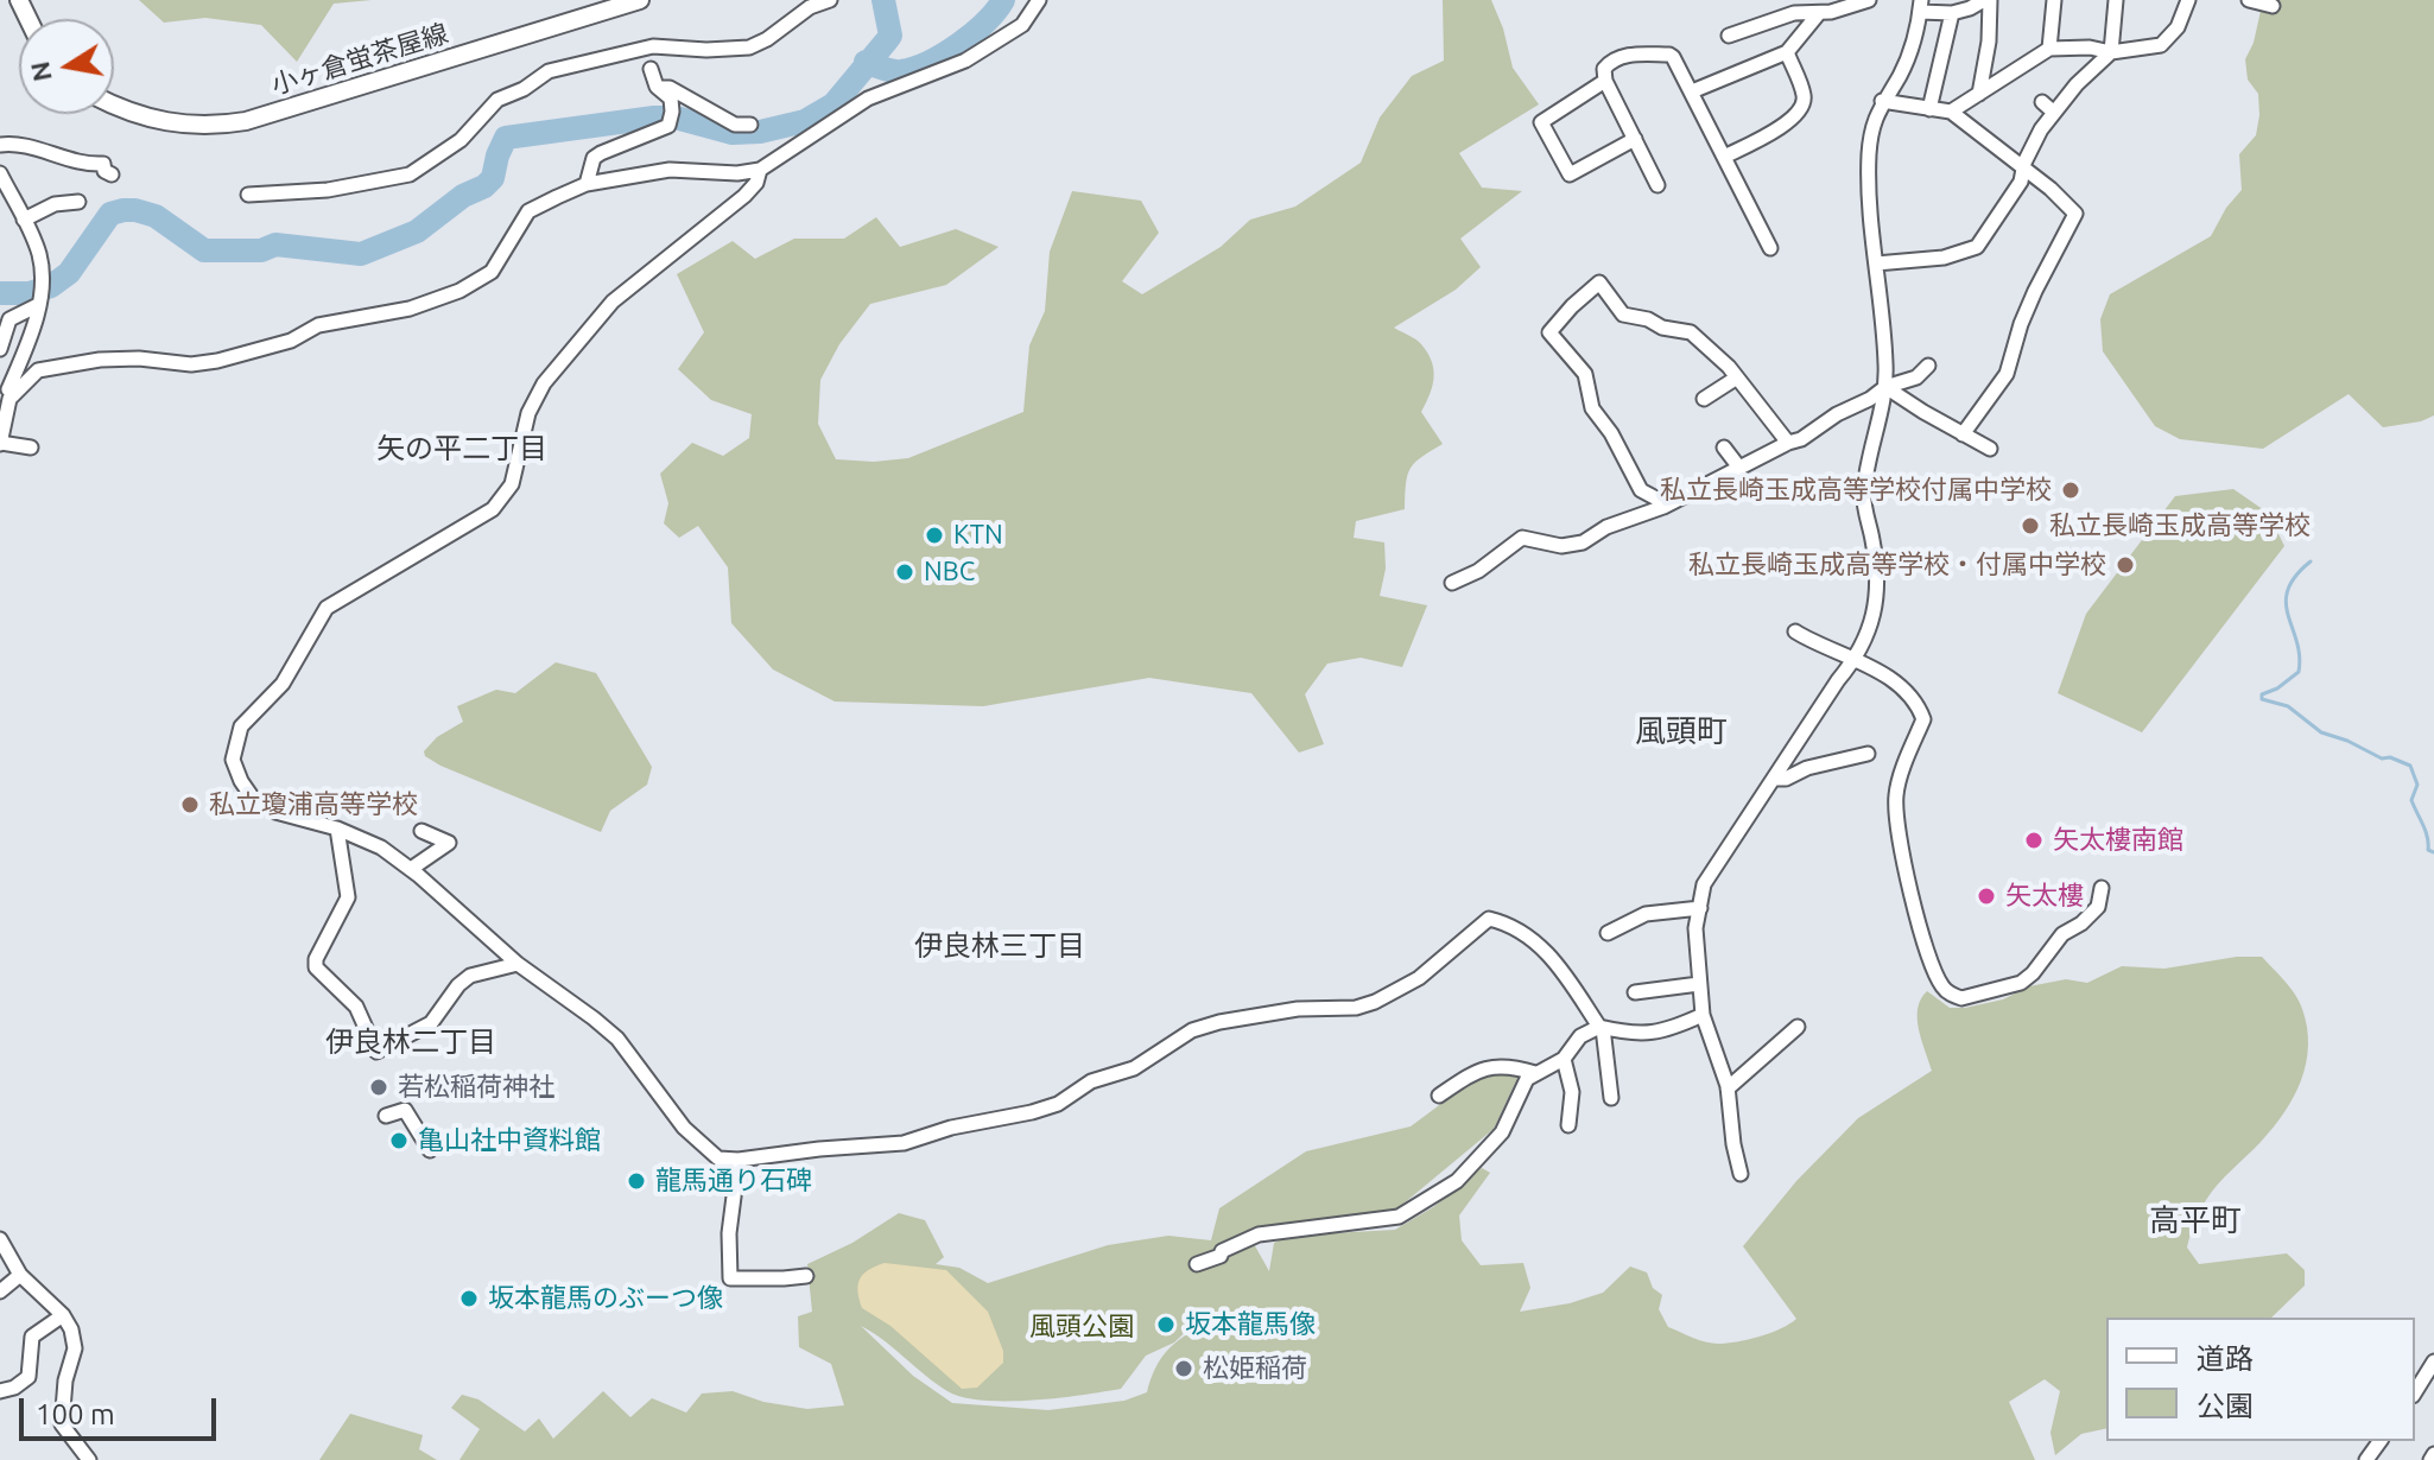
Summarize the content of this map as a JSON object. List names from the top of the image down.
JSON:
{
  "streets": {
    "street": ["小ヶ倉蛍茶屋線"]
  },
  "districts": [
    "矢の平二丁目",
    "風頭町",
    "伊良林三丁目",
    "伊良林二丁目",
    "高平町"
  ],
  "parks": ["風頭公園"],
  "places": [
    "私立長崎玉成高等学校付属中学校",
    "私立長崎玉成高等学校",
    "KTN",
    "私立長崎玉成高等学校・付属中学校",
    "NBC",
    "私立瓊浦高等学校",
    "矢太樓南館",
    "矢太樓",
    "若松稲荷神社",
    "亀山社中資料館",
    "龍馬通り石碑",
    "坂本龍馬のぶーつ像",
    "坂本龍馬像",
    "松姫稲荷"
  ],
  "legend": ["道路", "公園"],
  "scale_bar": "100 m",
  "north": "left"
}
